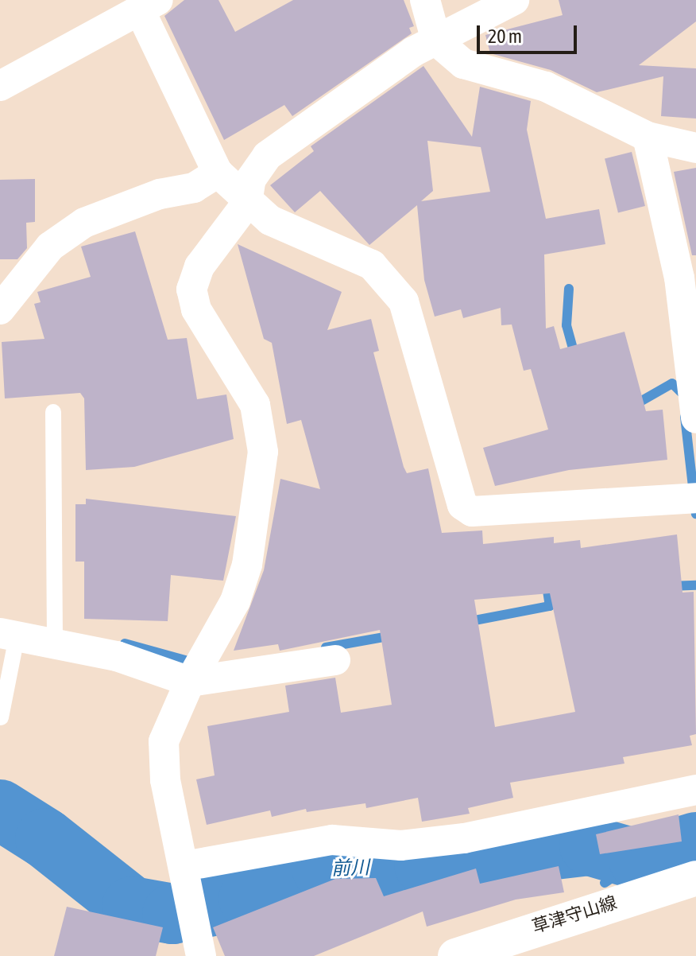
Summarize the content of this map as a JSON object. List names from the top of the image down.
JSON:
{
  "streets": {
    "main road": ["草津守山線"]
  },
  "water": ["前川"],
  "scale_bar": "20 m"
}
